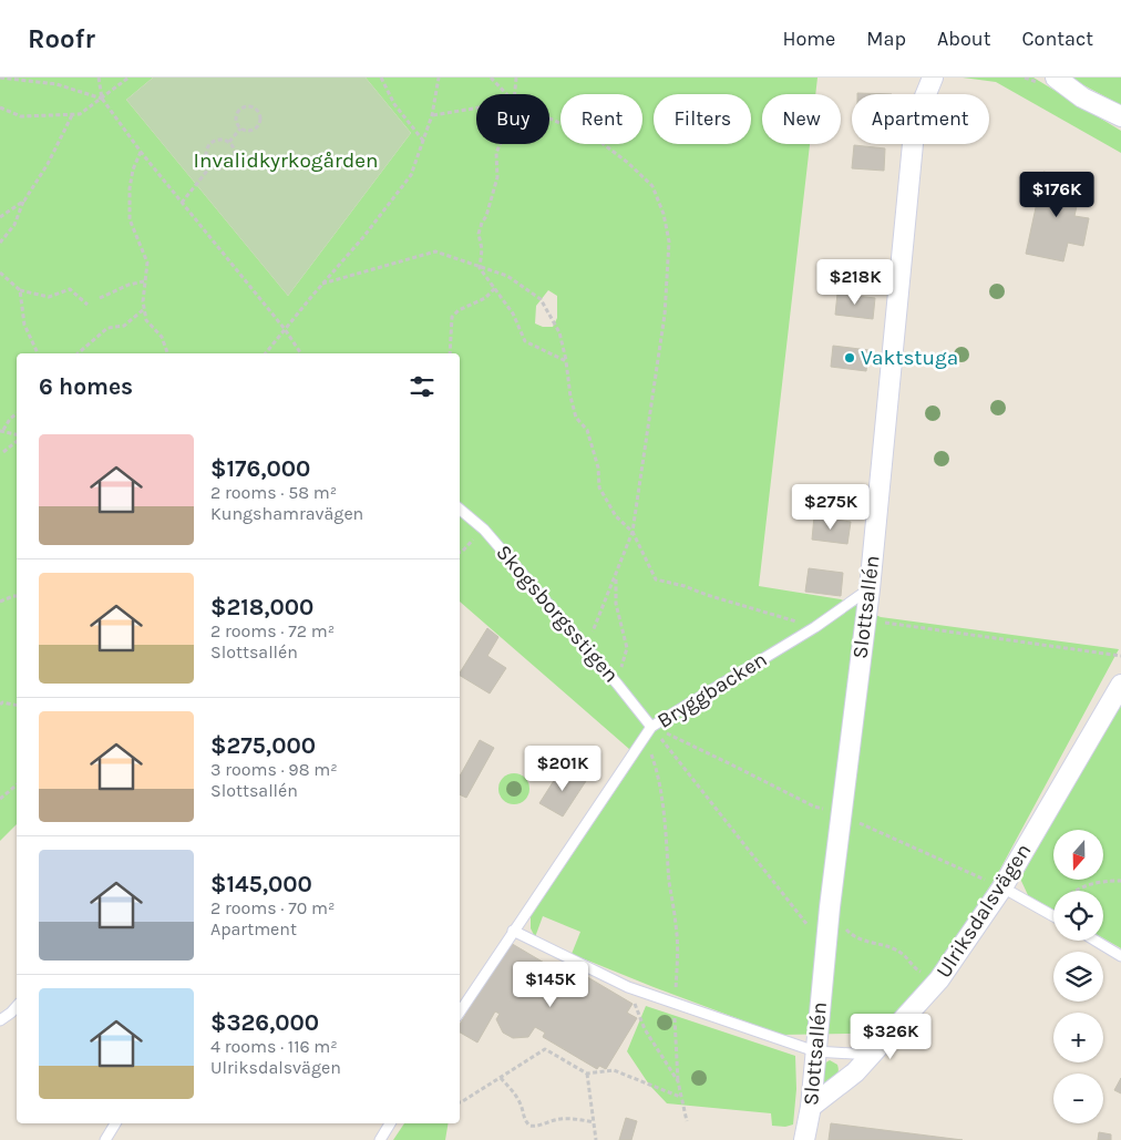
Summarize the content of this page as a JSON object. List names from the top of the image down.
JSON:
{
  "streets": {
    "street": ["Slottsallén", "Ulriksdalsvägen"],
    "lane": ["Skogsborgsstigen", "Bryggbacken"]
  },
  "crossings": [
    ["Slottsallén", "Bryggbacken"],
    ["Slottsallén", "Ulriksdalsvägen"],
    ["Skogsborgsstigen", "Bryggbacken"]
  ],
  "parks": ["Invalidkyrkogården"],
  "places": ["Vaktstuga"],
  "north": "bottom",
  "page": {
    "header": "Roofr",
    "nav": [
      "Home",
      "Map",
      "About",
      "Contact"
    ],
    "chip": [
      "Buy",
      "Rent",
      "Filters",
      "New",
      "Apartment"
    ],
    "price": [
      "$176K",
      "$218K",
      "$275K",
      "$201K",
      "$145K",
      "$326K"
    ],
    "heading": "6 homes",
    "list": [
      {
        "name": "$176,000",
        "note": "2 rooms · 58 m² · Kungshamravägen"
      },
      {
        "name": "$218,000",
        "note": "2 rooms · 72 m² · Slottsallén"
      },
      {
        "name": "$275,000",
        "note": "3 rooms · 98 m² · Slottsallén"
      },
      {
        "name": "$145,000",
        "note": "2 rooms · 70 m² · Apartment"
      },
      {
        "name": "$326,000",
        "note": "4 rooms · 116 m² · Ulriksdalsvägen"
      }
    ],
    "map_buttons": ["+", "−"]
  }
}
